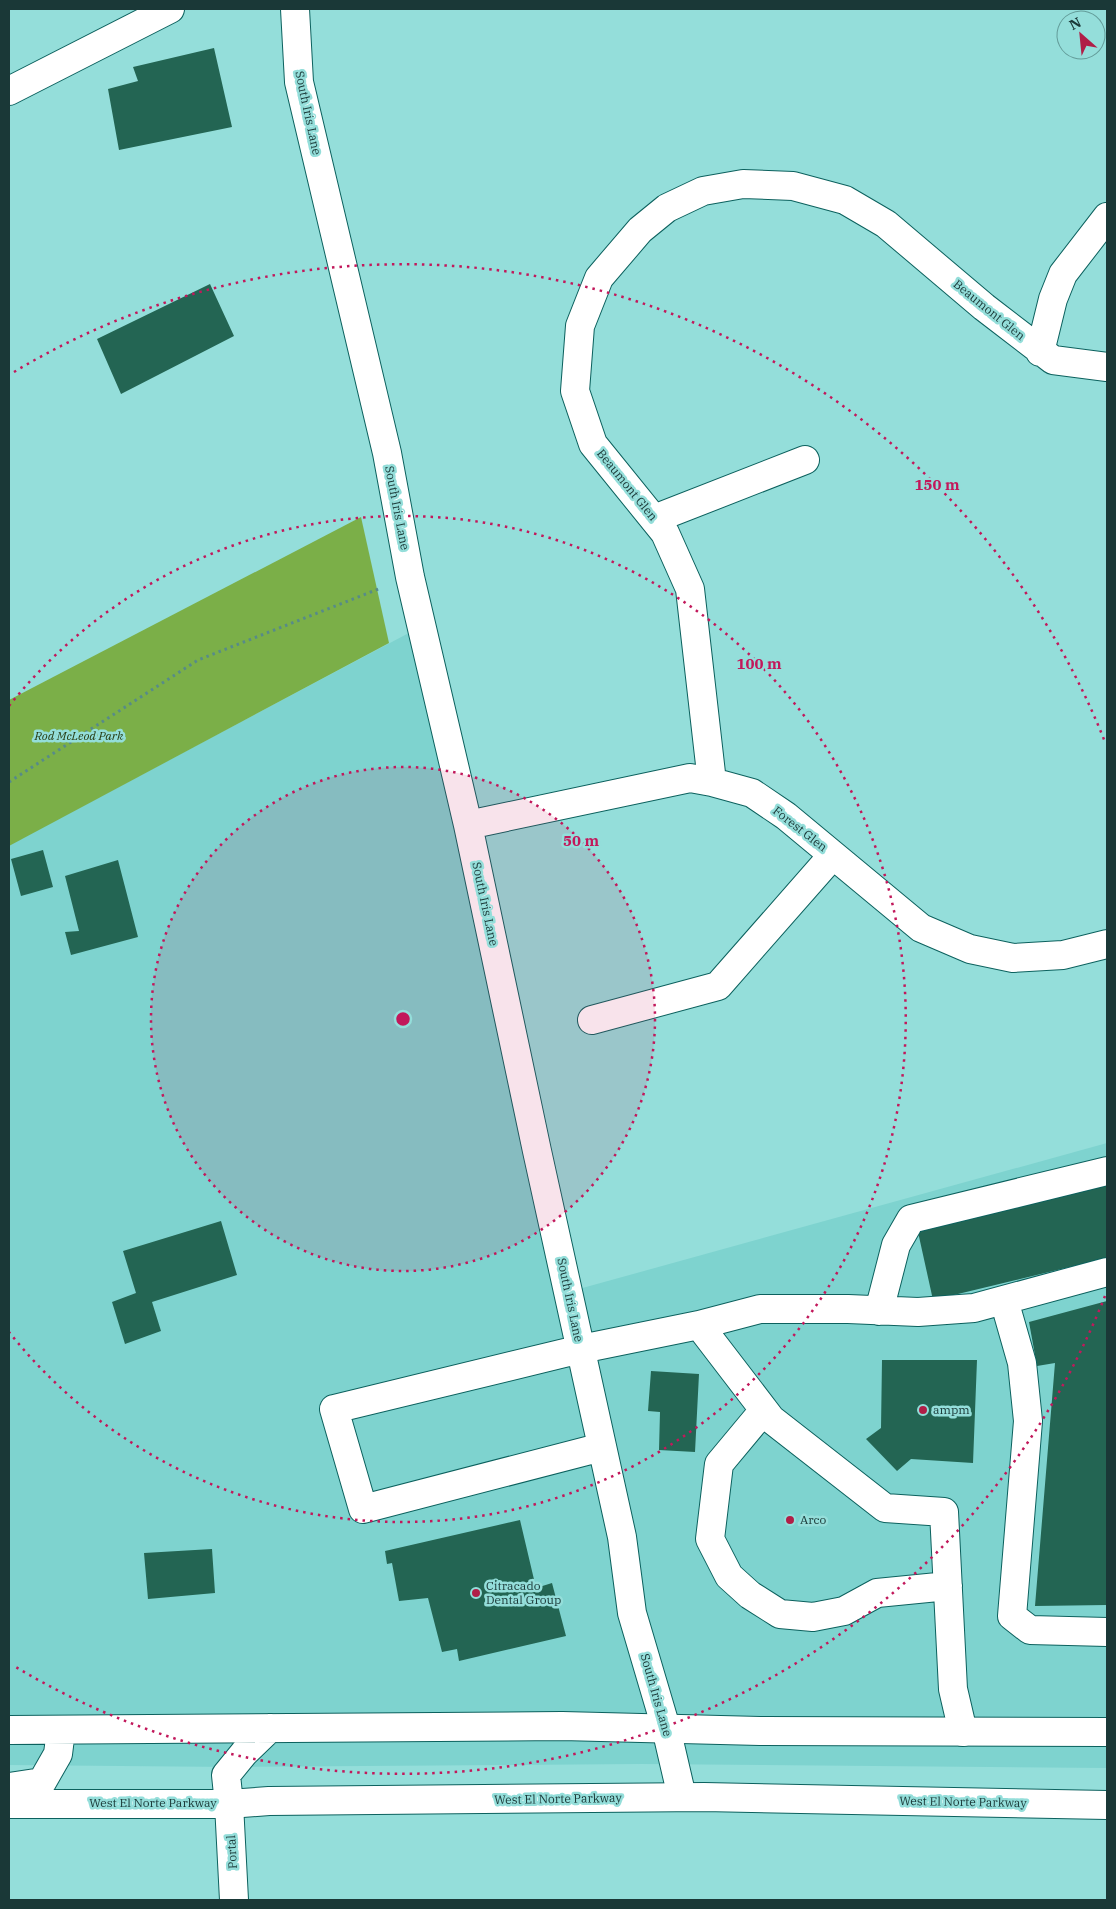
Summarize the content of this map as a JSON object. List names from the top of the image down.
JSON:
{
  "streets": {
    "street": [
      "South Iris Lane",
      "Beaumont Glen",
      "Forest Glen",
      "West El Norte Parkway",
      "Portal"
    ]
  },
  "crossings": [
    ["South Iris Lane", "Forest Glen"],
    ["South Iris Lane", "West El Norte Parkway"],
    ["Beaumont Glen", "Forest Glen"],
    ["West El Norte Parkway", "Portal"]
  ],
  "parks": ["Rod McLeod Park"],
  "places": ["ampm", "Arco", "Citracado Dental Group"],
  "north": "top left",
  "rings": ["150 m", "100 m", "50 m"]
}
